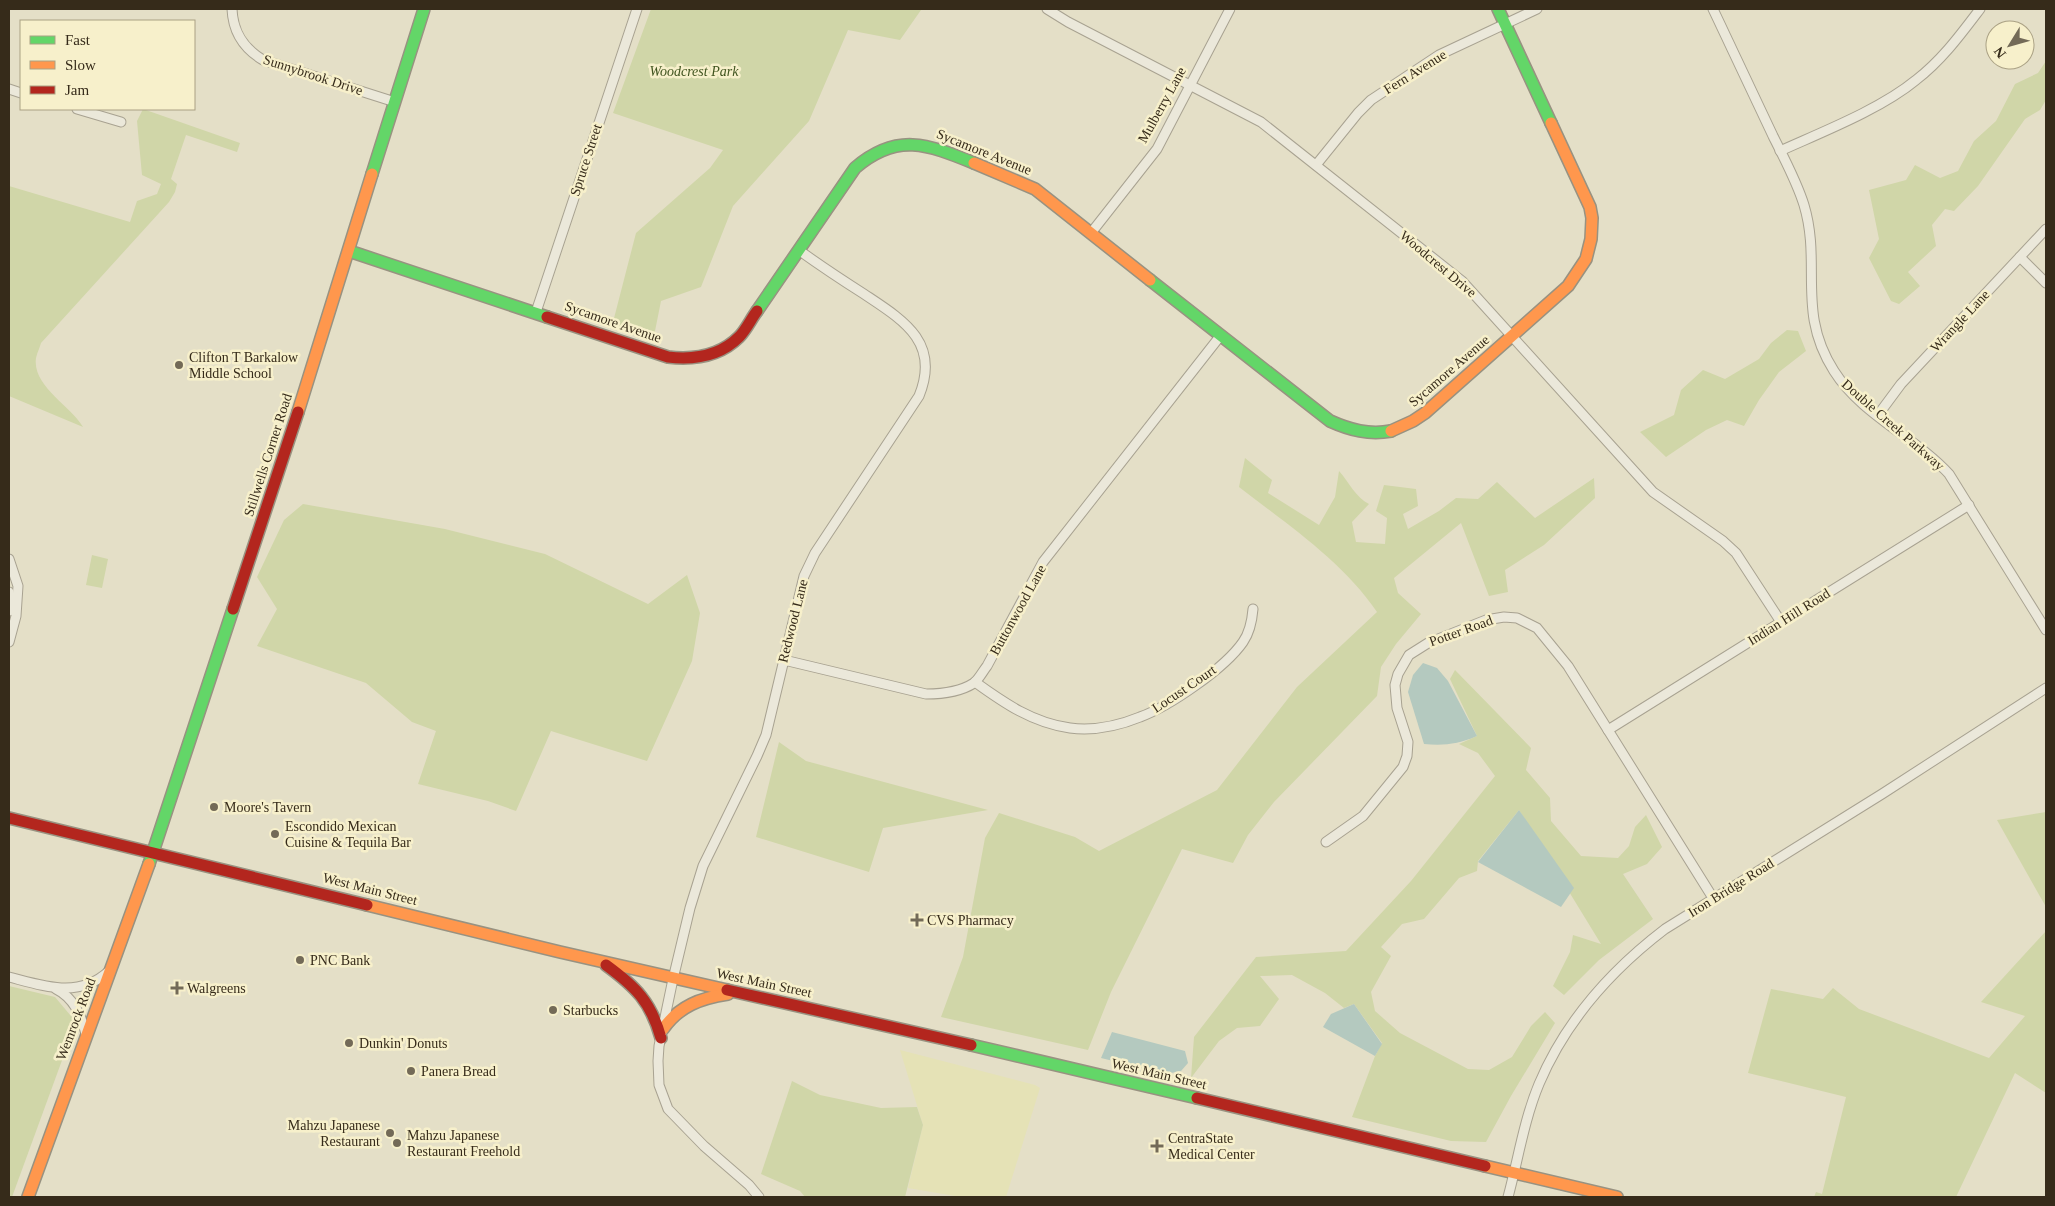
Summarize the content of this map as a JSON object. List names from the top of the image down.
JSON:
{
  "streets": {
    "street": [
      "Fern Avenue",
      "Sunnybrook Drive",
      "Mulberry Lane",
      "Sycamore Avenue",
      "Spruce Street",
      "Woodcrest Drive",
      "Wrangle Lane",
      "Double Creek Parkway",
      "Stillwells Corner Road",
      "Buttonwood Lane",
      "Indian Hill Road",
      "Redwood Lane",
      "Potter Road",
      "Locust Court",
      "Iron Bridge Road",
      "West Main Street",
      "Wemrock Road"
    ]
  },
  "crossings": [
    ["Fern Avenue", "Sycamore Avenue"],
    ["Fern Avenue", "Woodcrest Drive"],
    ["Sunnybrook Drive", "Stillwells Corner Road"],
    ["Mulberry Lane", "Sycamore Avenue"],
    ["Mulberry Lane", "Woodcrest Drive"],
    ["Sycamore Avenue", "Spruce Street"],
    ["Sycamore Avenue", "Woodcrest Drive"],
    ["Sycamore Avenue", "Stillwells Corner Road"],
    ["Sycamore Avenue", "Buttonwood Lane"],
    ["Sycamore Avenue", "Redwood Lane"],
    ["Woodcrest Drive", "Indian Hill Road"],
    ["Wrangle Lane", "Double Creek Parkway"],
    ["Double Creek Parkway", "Indian Hill Road"],
    ["Stillwells Corner Road", "West Main Street"],
    ["Stillwells Corner Road", "Wemrock Road"],
    ["Buttonwood Lane", "Locust Court"],
    ["Indian Hill Road", "Potter Road"],
    ["Redwood Lane", "West Main Street"],
    ["Potter Road", "Iron Bridge Road"],
    ["Iron Bridge Road", "West Main Street"],
    ["West Main Street", "Wemrock Road"]
  ],
  "parks": ["Woodcrest Park"],
  "places": {
    "other": [
      "Clifton T Barkalow Middle School",
      "Moore's Tavern",
      "Escondido Mexican Cuisine & Tequila Bar",
      "PNC Bank",
      "Starbucks",
      "Dunkin' Donuts",
      "Panera Bread",
      "Mahzu Japanese Restaurant",
      "Mahzu Japanese Restaurant Freehold"
    ],
    "health": ["CVS Pharmacy", "Walgreens", "CentraState Medical Center"]
  },
  "legend": ["Fast", "Slow", "Jam"],
  "north": "bottom left"
}
